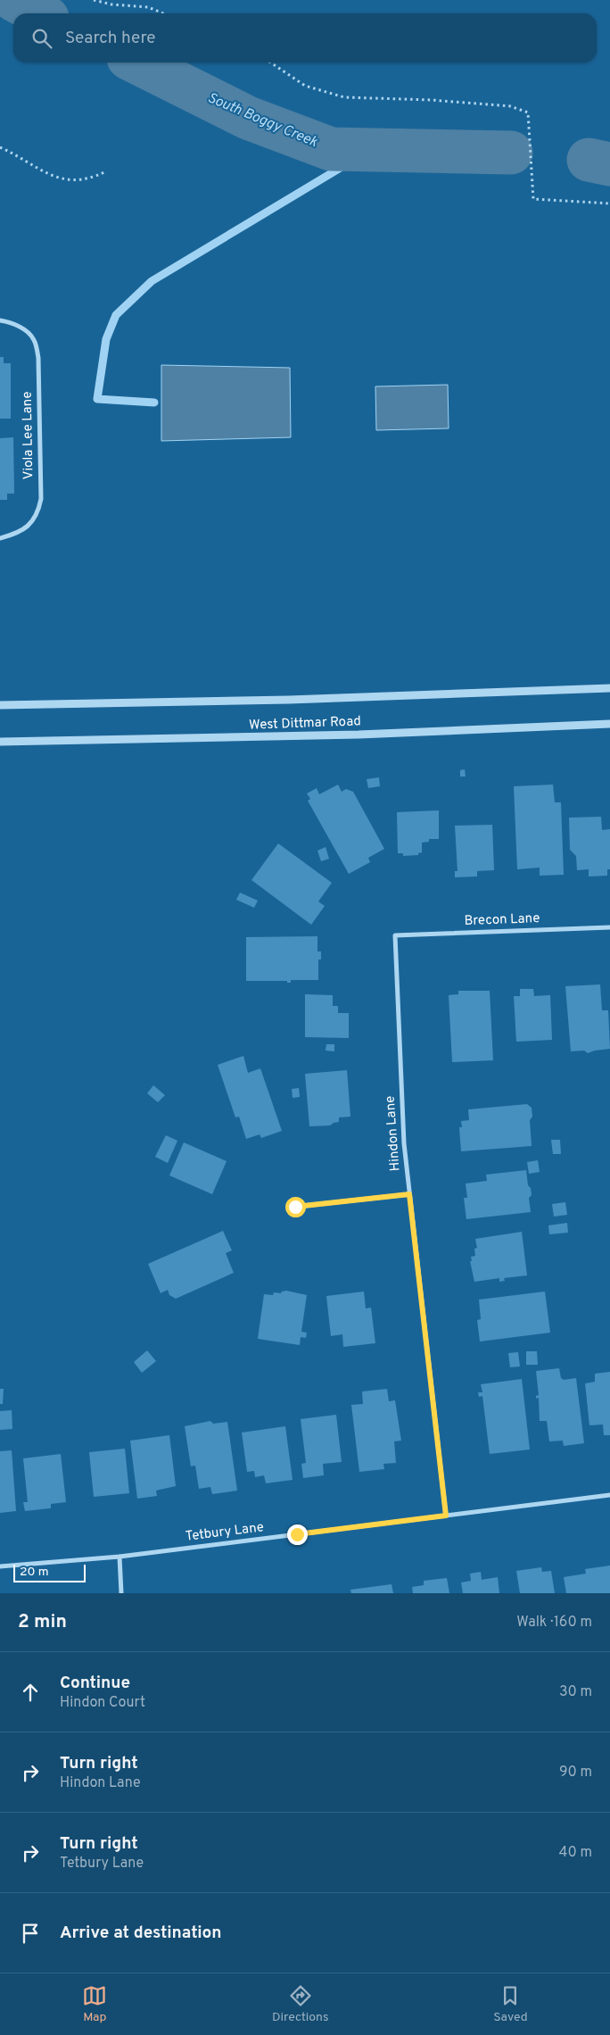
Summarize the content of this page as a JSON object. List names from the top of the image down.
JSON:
{
  "streets": {
    "street": [
      "Viola Lee Lane",
      "West Dittmar Road",
      "Brecon Lane",
      "Hindon Lane",
      "Tetbury Lane"
    ]
  },
  "crossings": [
    ["Brecon Lane", "Hindon Lane"],
    ["Hindon Lane", "Tetbury Lane"]
  ],
  "water": ["South Boggy Creek"],
  "scale_bar": "20 m",
  "page": {
    "search": "Search here",
    "scale": "20 m",
    "heading": ["2 min", "Walk · 160 m"],
    "list": [
      ["Continue", "Hindon Court", "30 m"],
      ["Turn right", "Hindon Lane", "90 m"],
      ["Turn right", "Tetbury Lane", "40 m"],
      "Arrive at destination"
    ],
    "nav": ["Map", "Directions", "Saved"]
  }
}
